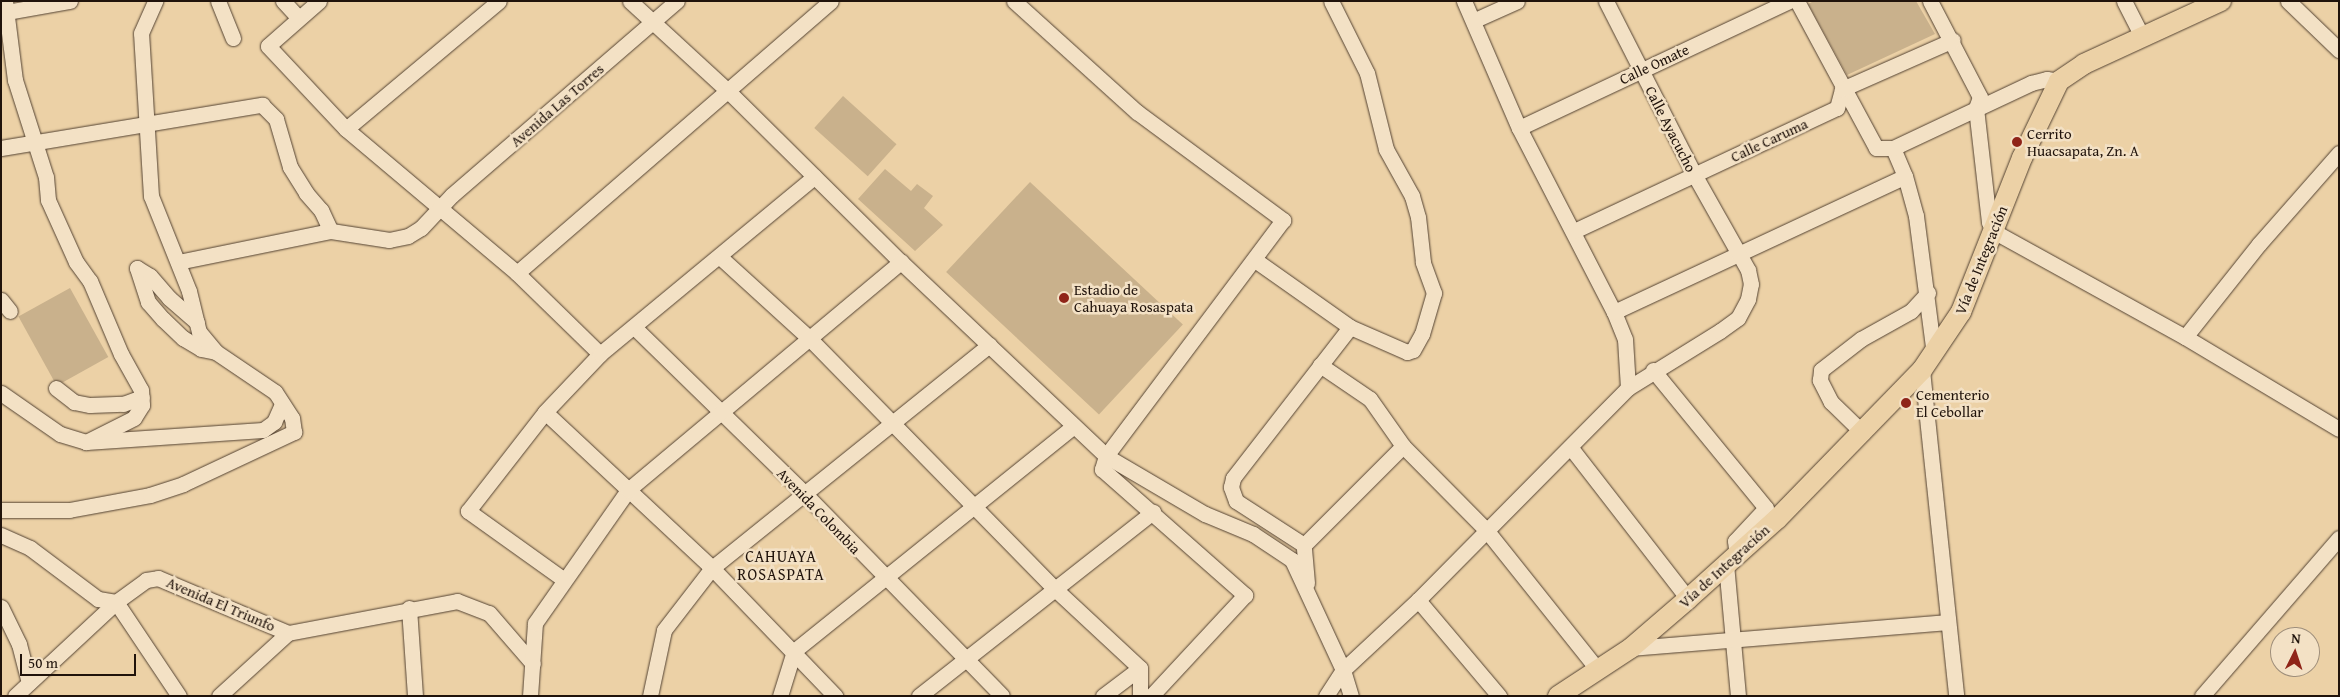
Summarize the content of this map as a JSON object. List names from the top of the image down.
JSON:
{
  "streets": {
    "main road": ["Vía de Integración"],
    "street": [
      "Calle Omate",
      "Avenida Las Torres",
      "Calle Ayacucho",
      "Calle Caruma",
      "Avenida Colombia",
      "Avenida El Triunfo"
    ]
  },
  "crossings": [
    ["Calle Omate", "Calle Ayacucho"],
    ["Calle Ayacucho", "Calle Caruma"]
  ],
  "districts": ["CAHUAYA ROSASPATA"],
  "places": ["Cerrito Huacsapata, Zn. A", "Estadio de Cahuaya Rosaspata", "Cementerio El Cebollar"],
  "scale_bar": "50 m",
  "north": "top"
}
